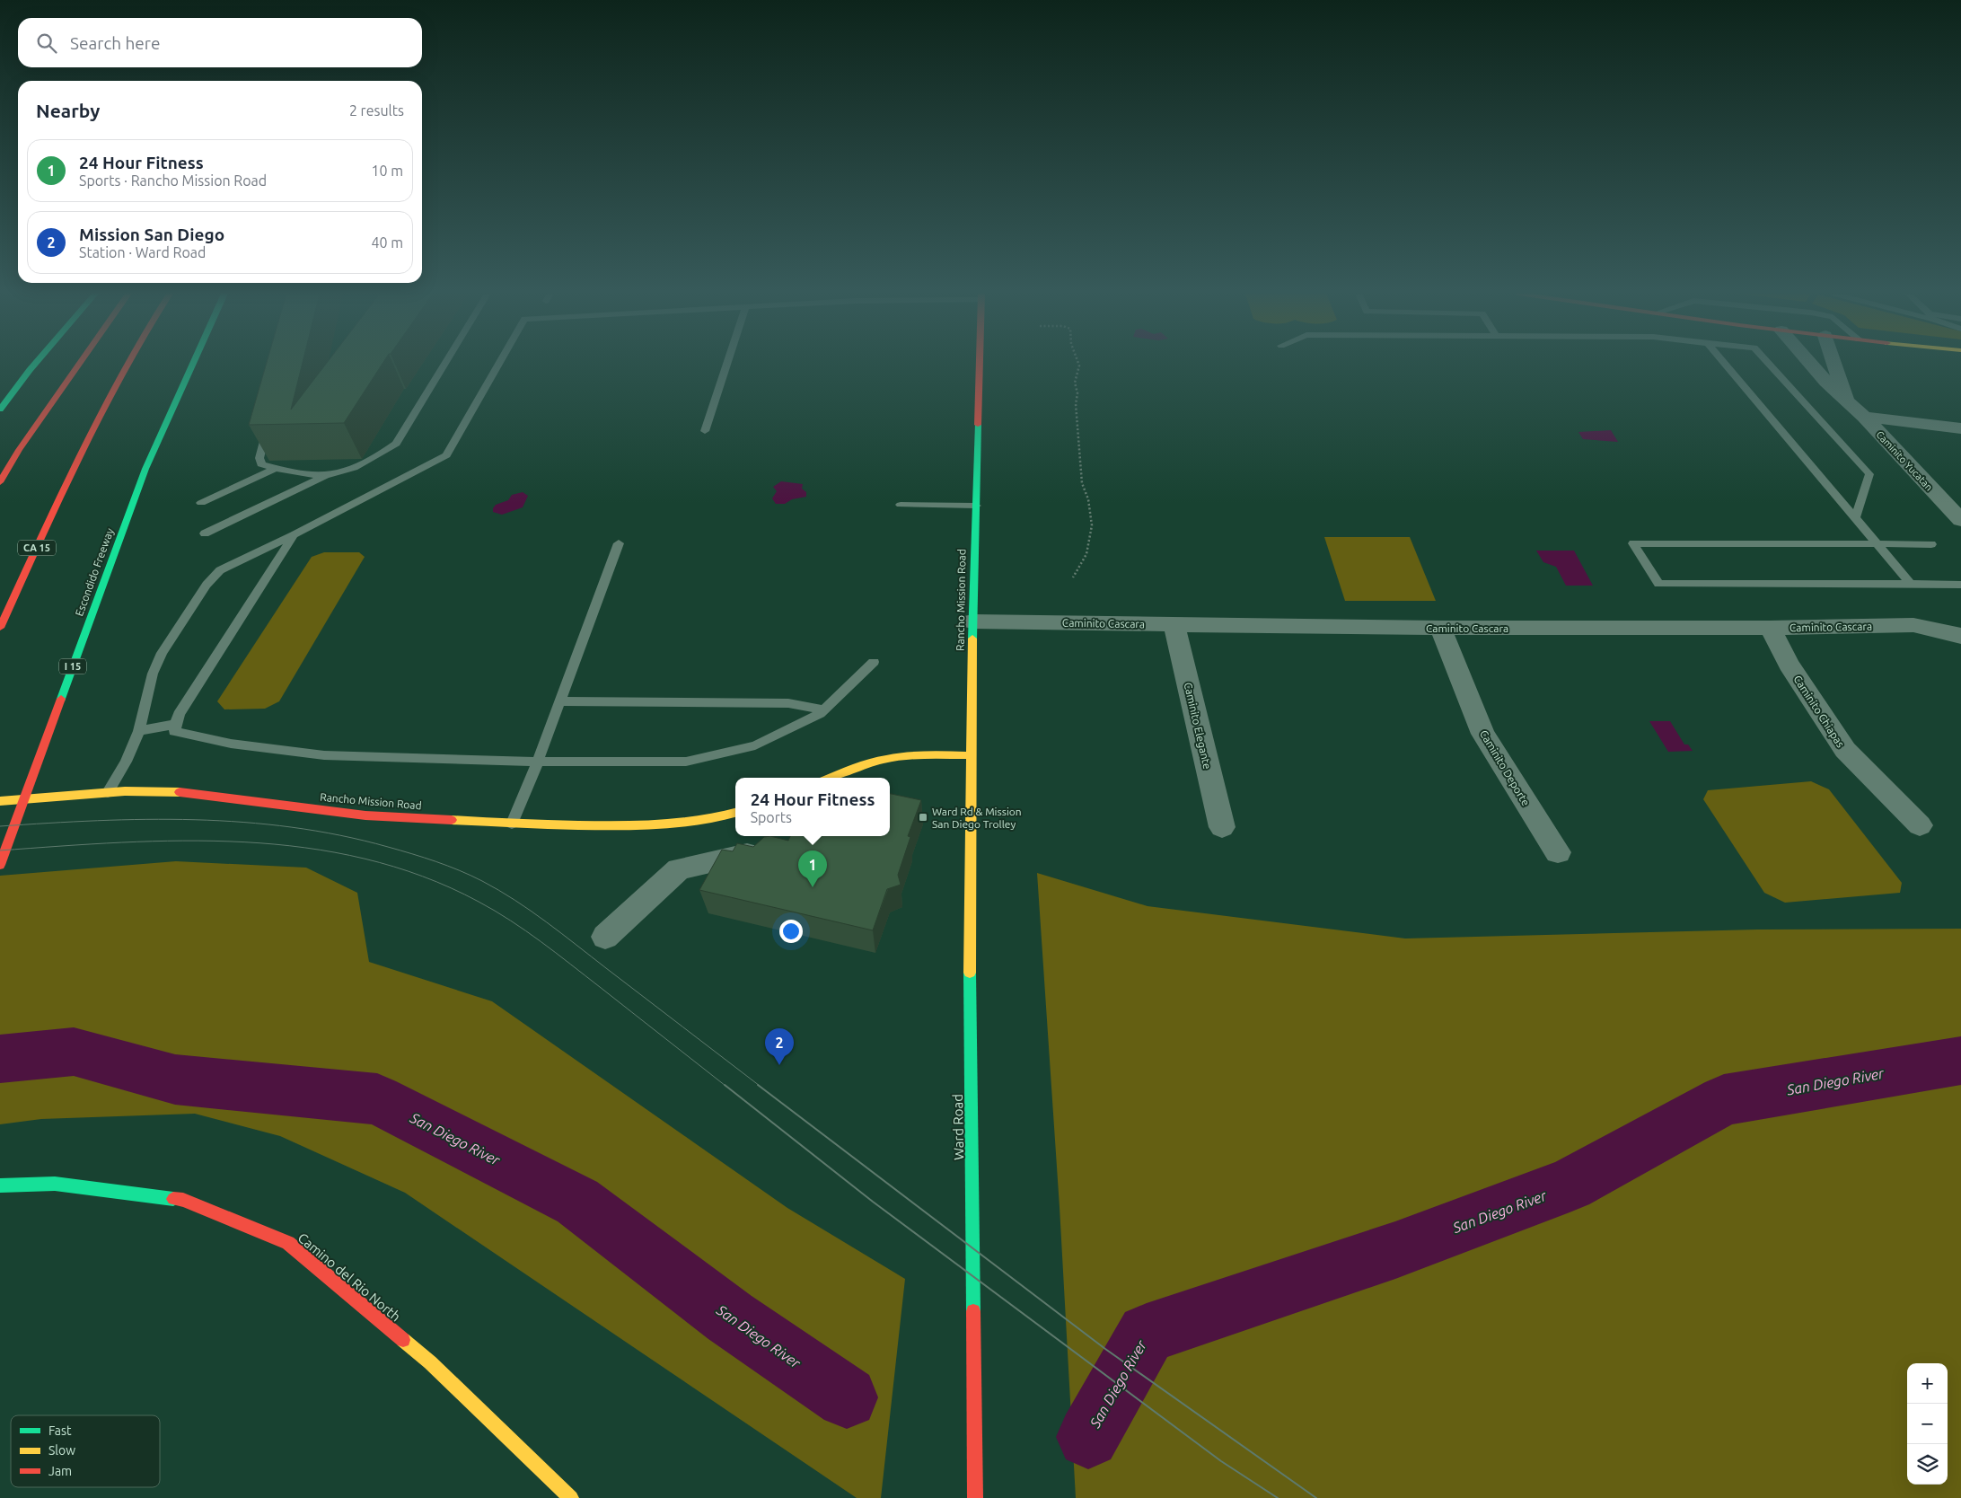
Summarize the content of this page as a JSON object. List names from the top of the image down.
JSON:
{
  "streets": {
    "main road": [
      "CA 15",
      "Escondido Freeway",
      "Rancho Mission Road",
      "I 15",
      "Ward Road",
      "Camino del Rio North"
    ],
    "street": [
      "Caminito Yucatan",
      "Caminito Cascara",
      "Caminito Chiapas",
      "Caminito Elegante",
      "Caminito Deporte"
    ]
  },
  "crossings": [
    ["Rancho Mission Road", "Caminito Cascara"],
    ["Rancho Mission Road", "Ward Road"],
    ["Caminito Cascara", "Caminito Chiapas"],
    ["Caminito Cascara", "Caminito Elegante"],
    ["Caminito Cascara", "Caminito Deporte"]
  ],
  "water": ["San Diego River"],
  "places": {
    "transit": ["Ward Rd & Mission San Diego Trolley"]
  },
  "legend": ["Fast", "Slow", "Jam"],
  "page": {
    "search": "Search here",
    "heading": ["Nearby", "2 results"],
    "list": [
      {
        "mark": "1",
        "name": "24 Hour Fitness",
        "note": "Sports · Rancho Mission Road",
        "value": "10 m"
      },
      {
        "mark": "2",
        "name": "Mission San Diego",
        "note": "Station · Ward Road",
        "value": "40 m"
      }
    ],
    "popup": ["24 Hour Fitness", "Sports"],
    "pins": ["1", "2"],
    "map_buttons": ["+", "−"]
  }
}
